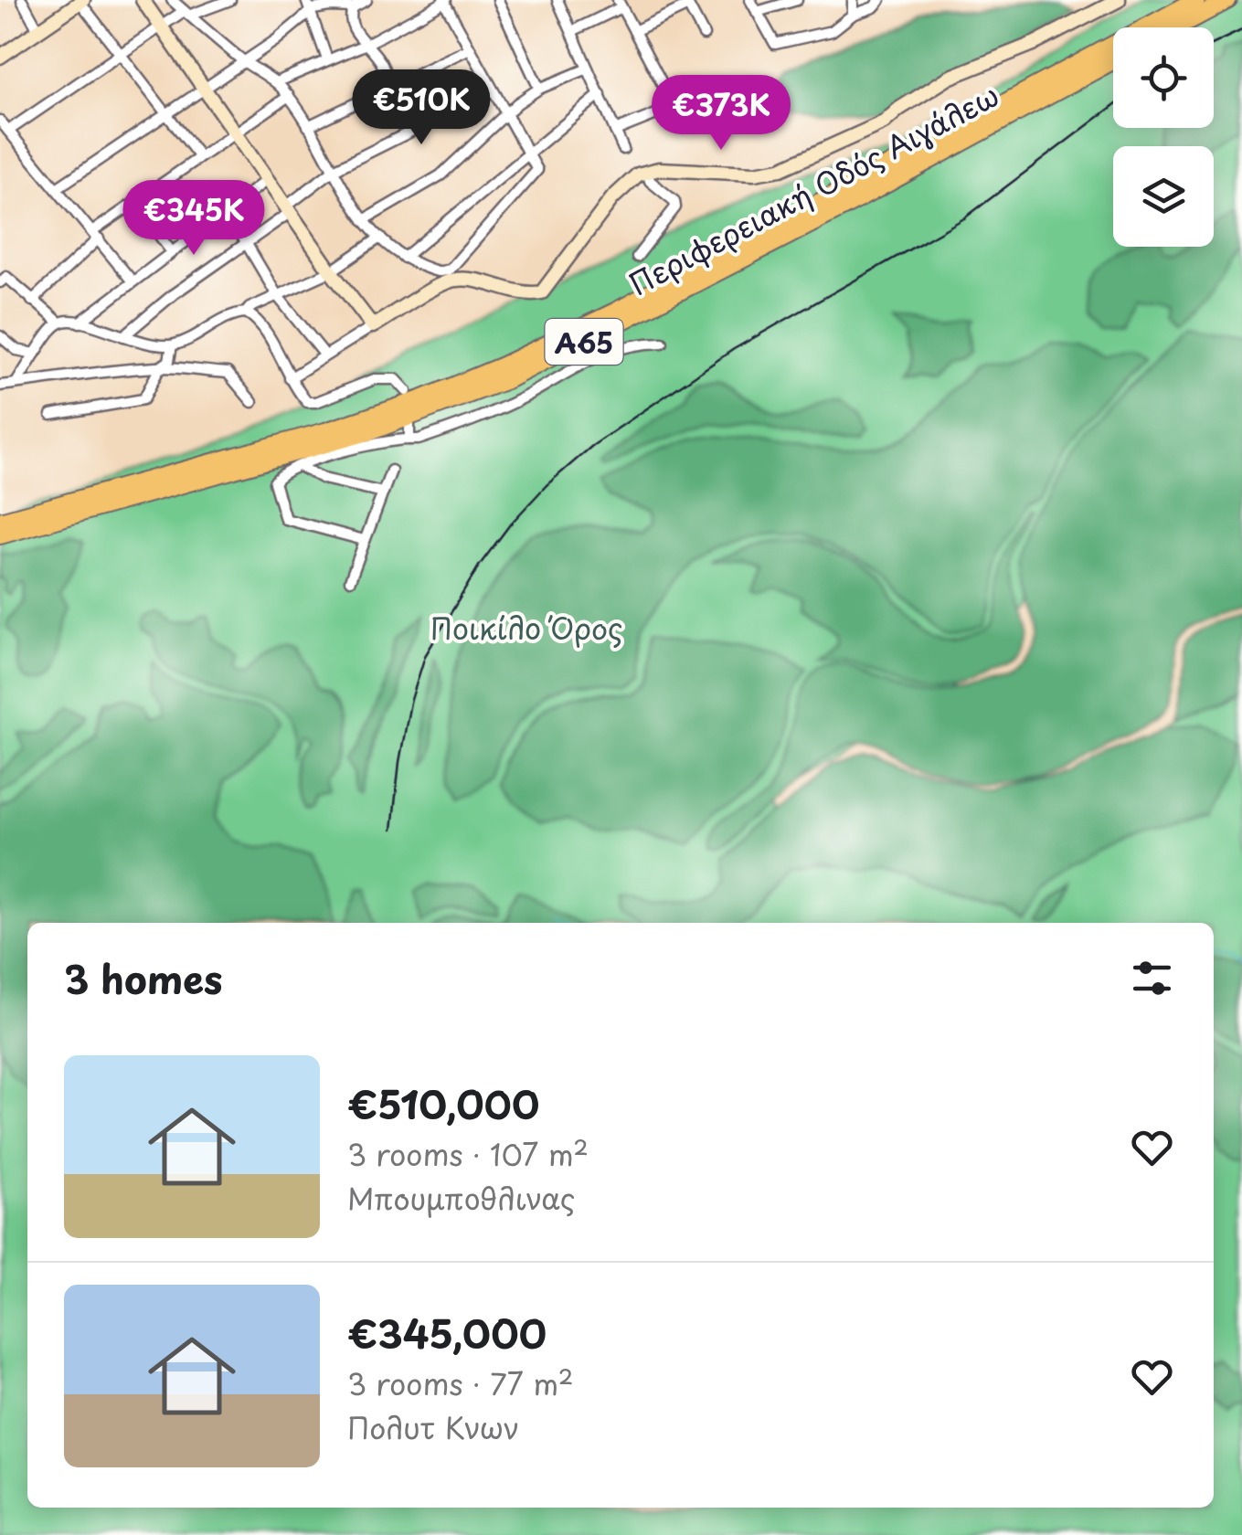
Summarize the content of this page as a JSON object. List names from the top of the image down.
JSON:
{
  "streets": {
    "highway": ["Περιφερειακή Οδός Αιγάλεω", "Α65"]
  },
  "parks": ["Ποικίλο Όρος"],
  "page": {
    "price": ["€510K", "€373K", "€345K"],
    "heading": "3 homes",
    "list": [
      {
        "name": "€510,000",
        "note": "3 rooms · 107 m² · Μπουμποθλινας"
      },
      {
        "name": "€345,000",
        "note": "3 rooms · 77 m² · Πολυτ Κνων"
      }
    ]
  }
}
